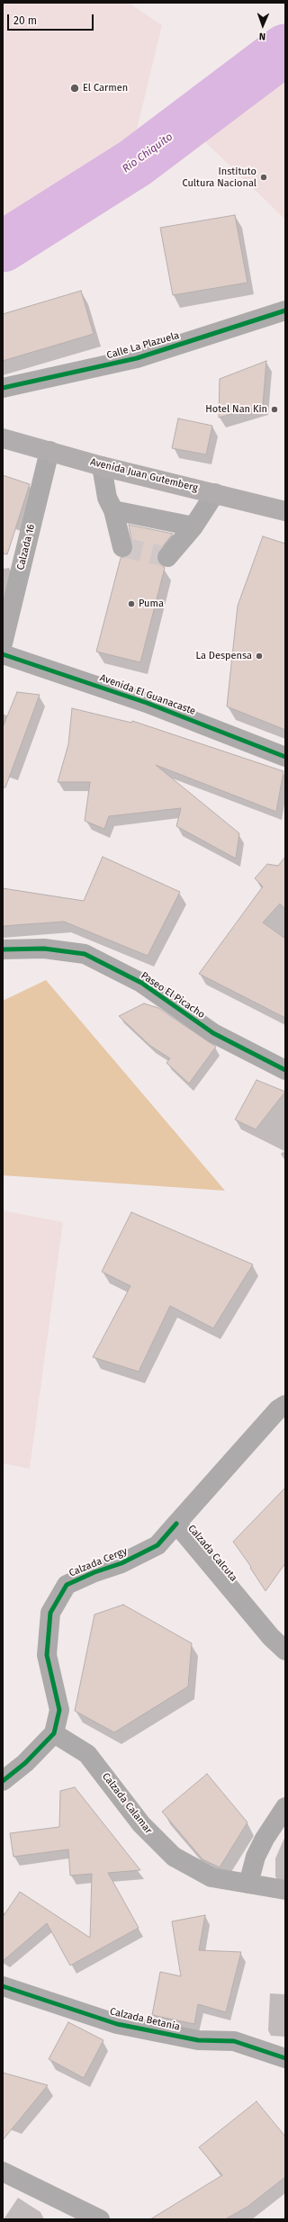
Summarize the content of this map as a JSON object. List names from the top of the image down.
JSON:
{
  "streets": {
    "main road": ["Avenida Juan Gutemberg"],
    "street": [
      "Calle La Plazuela",
      "Calzada 16",
      "Avenida El Guanacaste",
      "Paseo El Picacho",
      "Calzada Calcuta",
      "Calzada Cergy",
      "Calzada Calamar",
      "Calzada Betania"
    ]
  },
  "crossings": [
    ["Avenida Juan Gutemberg", "Calzada 16"],
    ["Calzada Calcuta", "Calzada Cergy"],
    ["Calzada Cergy", "Calzada Calamar"]
  ],
  "water": ["Río Chiquito"],
  "places": [
    "El Carmen",
    "Instituto Cultura Nacional",
    "Hotel Nan Kin",
    "Puma",
    "La Despensa"
  ],
  "scale_bar": "20 m",
  "north": "bottom"
}
